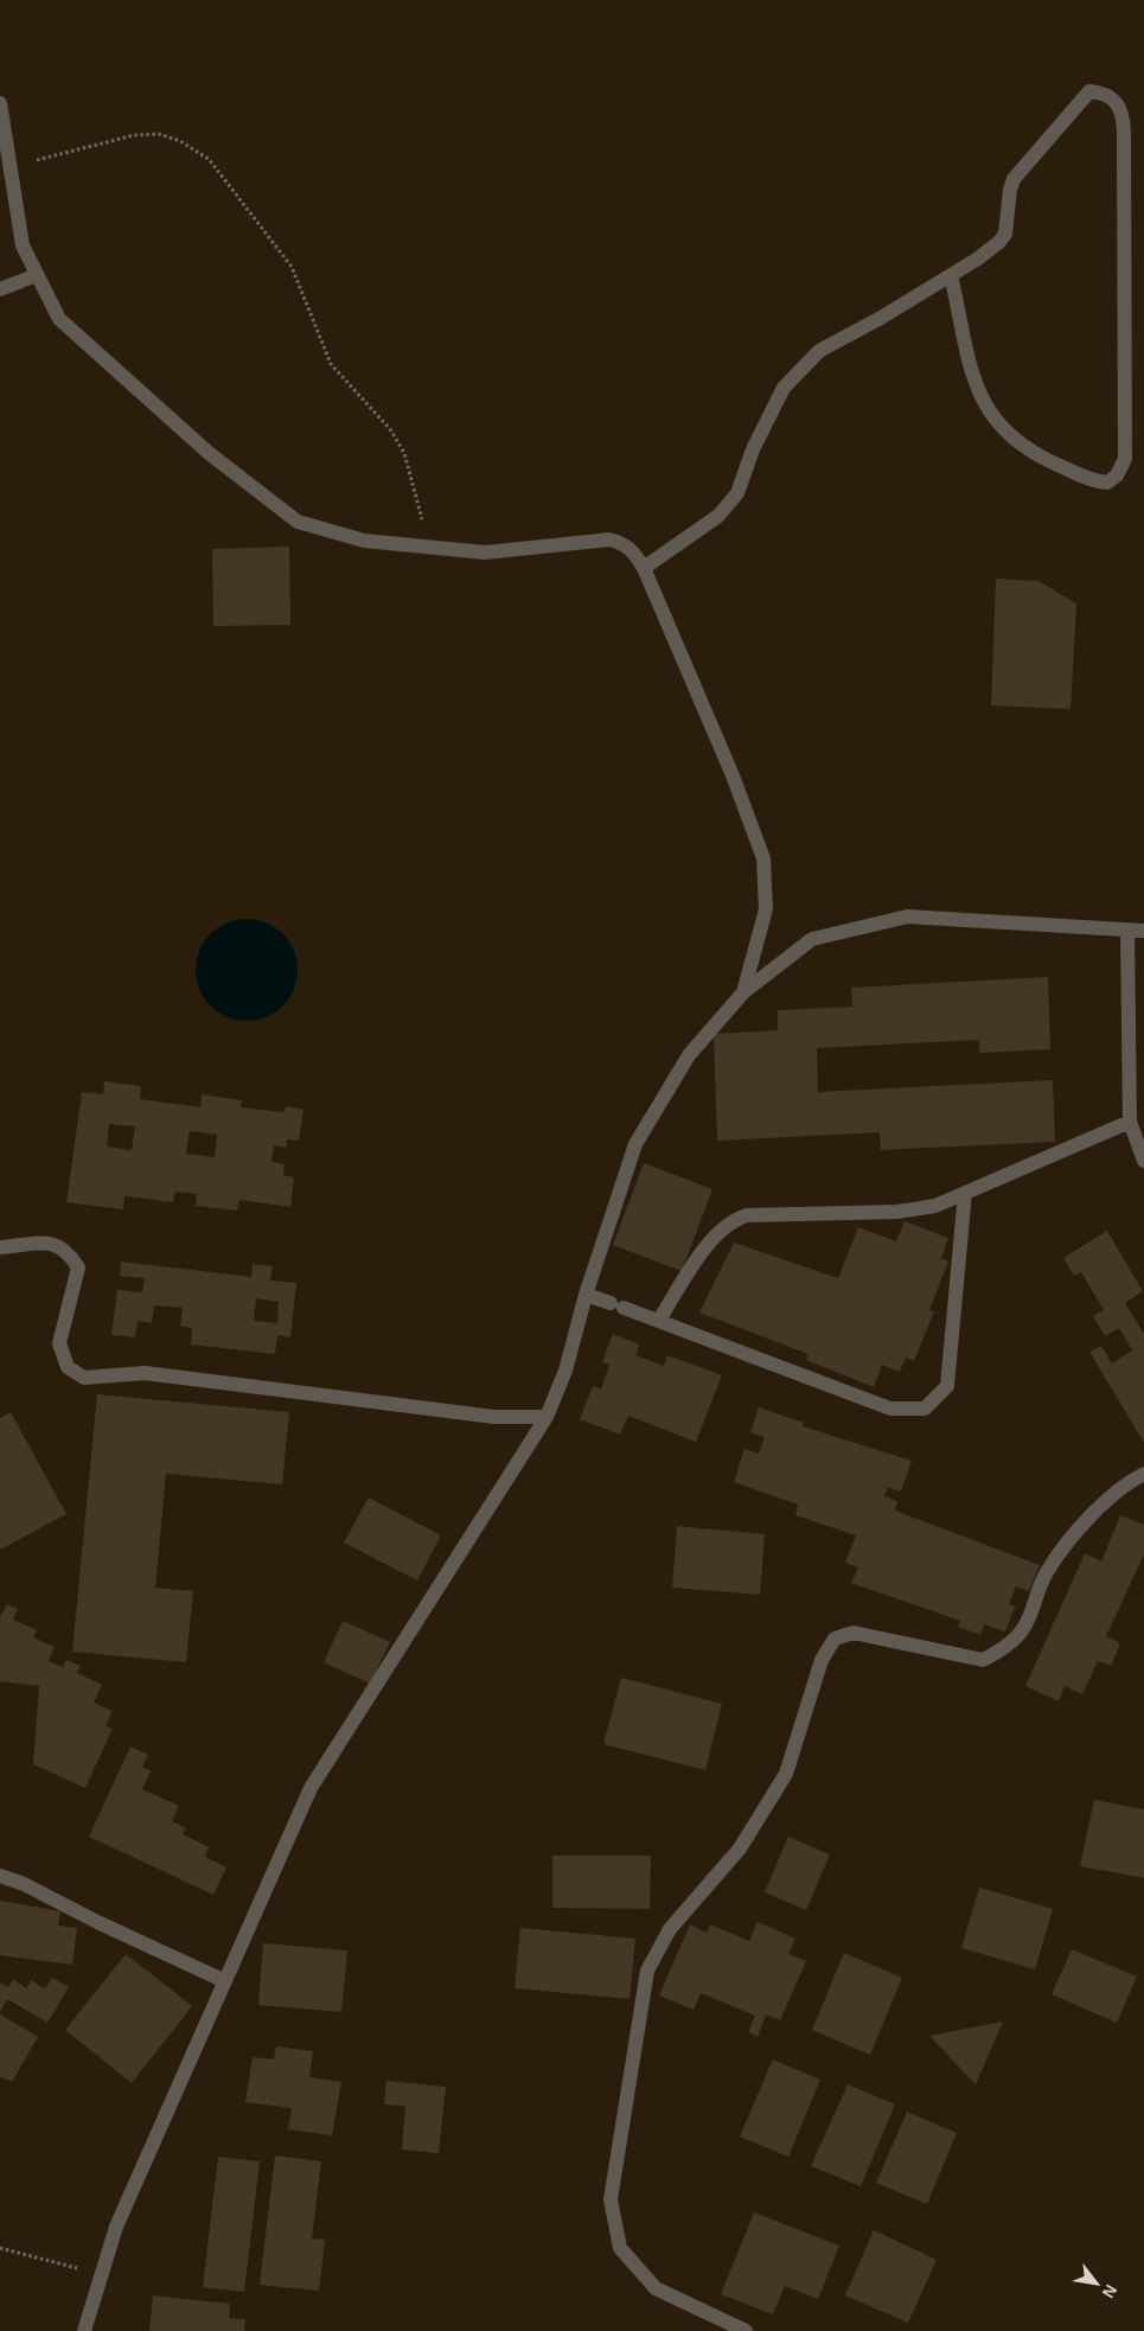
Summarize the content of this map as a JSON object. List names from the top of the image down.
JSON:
{
  "north": "bottom right"
}
